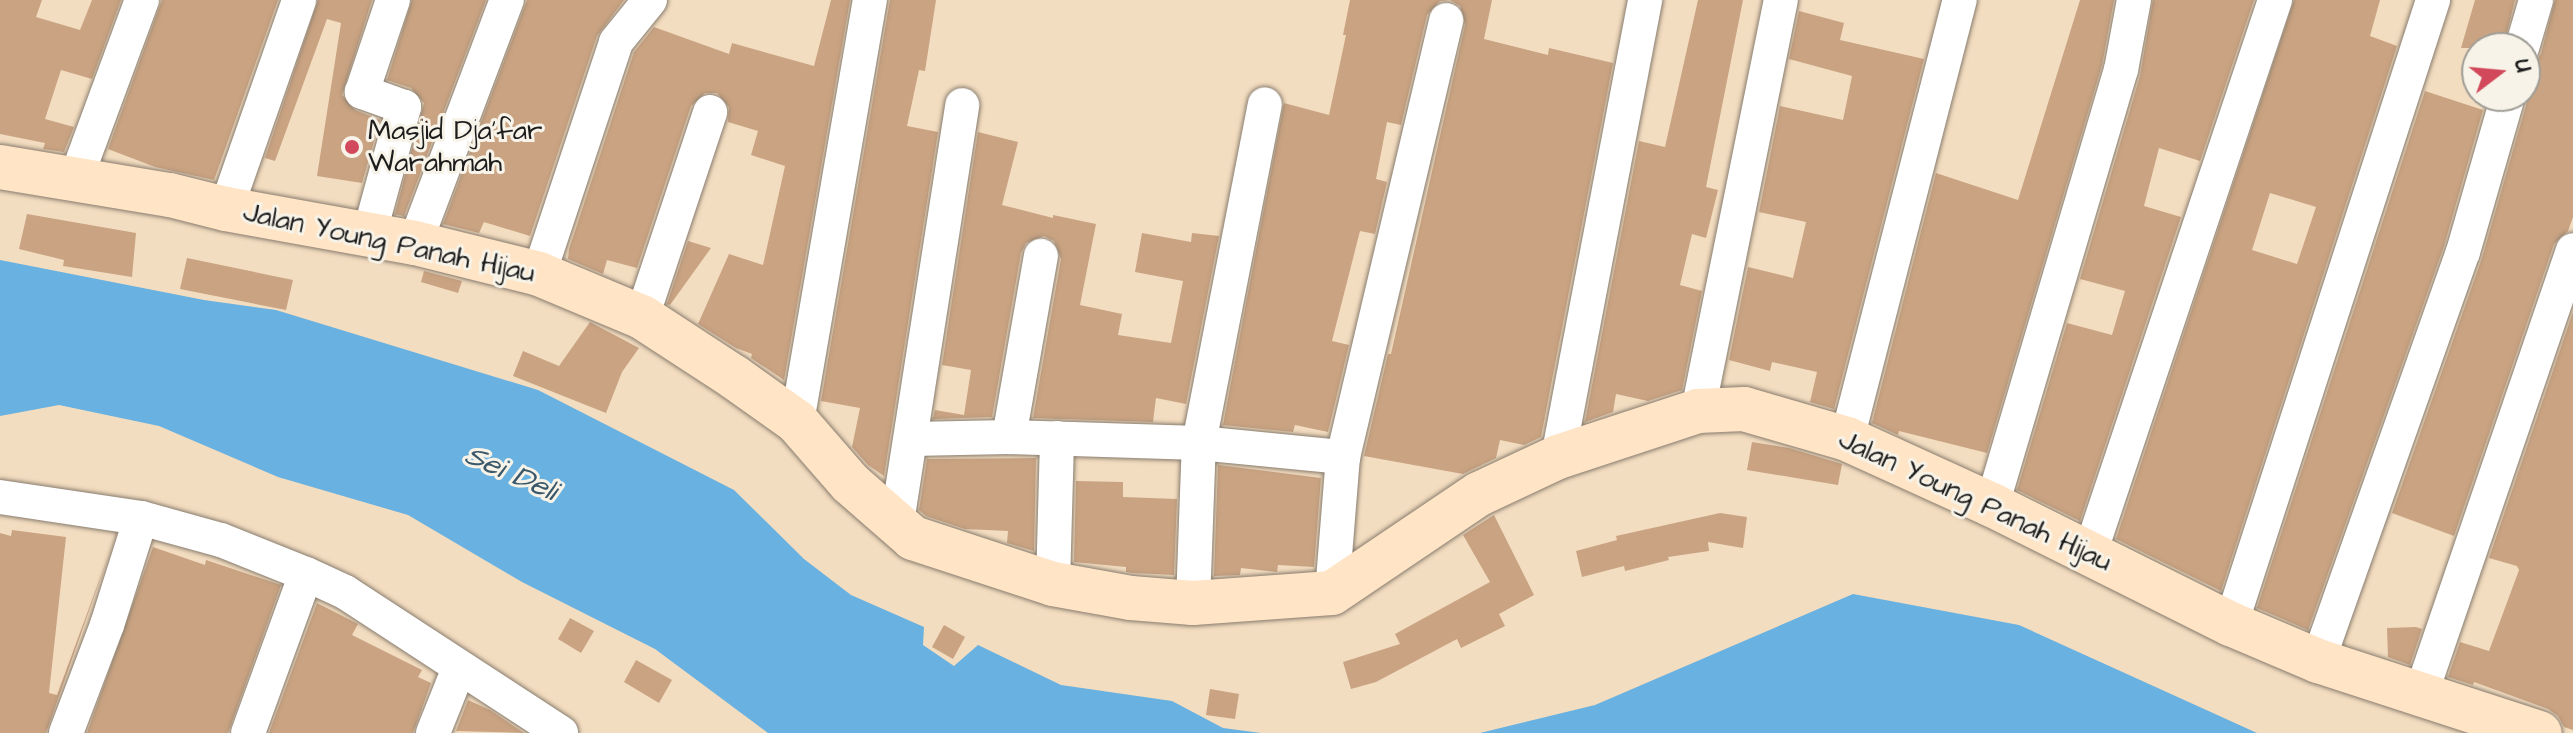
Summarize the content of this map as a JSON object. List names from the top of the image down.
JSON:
{
  "streets": {
    "street": ["Jalan Young Panah Hijau"]
  },
  "water": ["Sei Deli"],
  "places": ["Masjid Dja'far Warahmah"],
  "north": "right"
}
